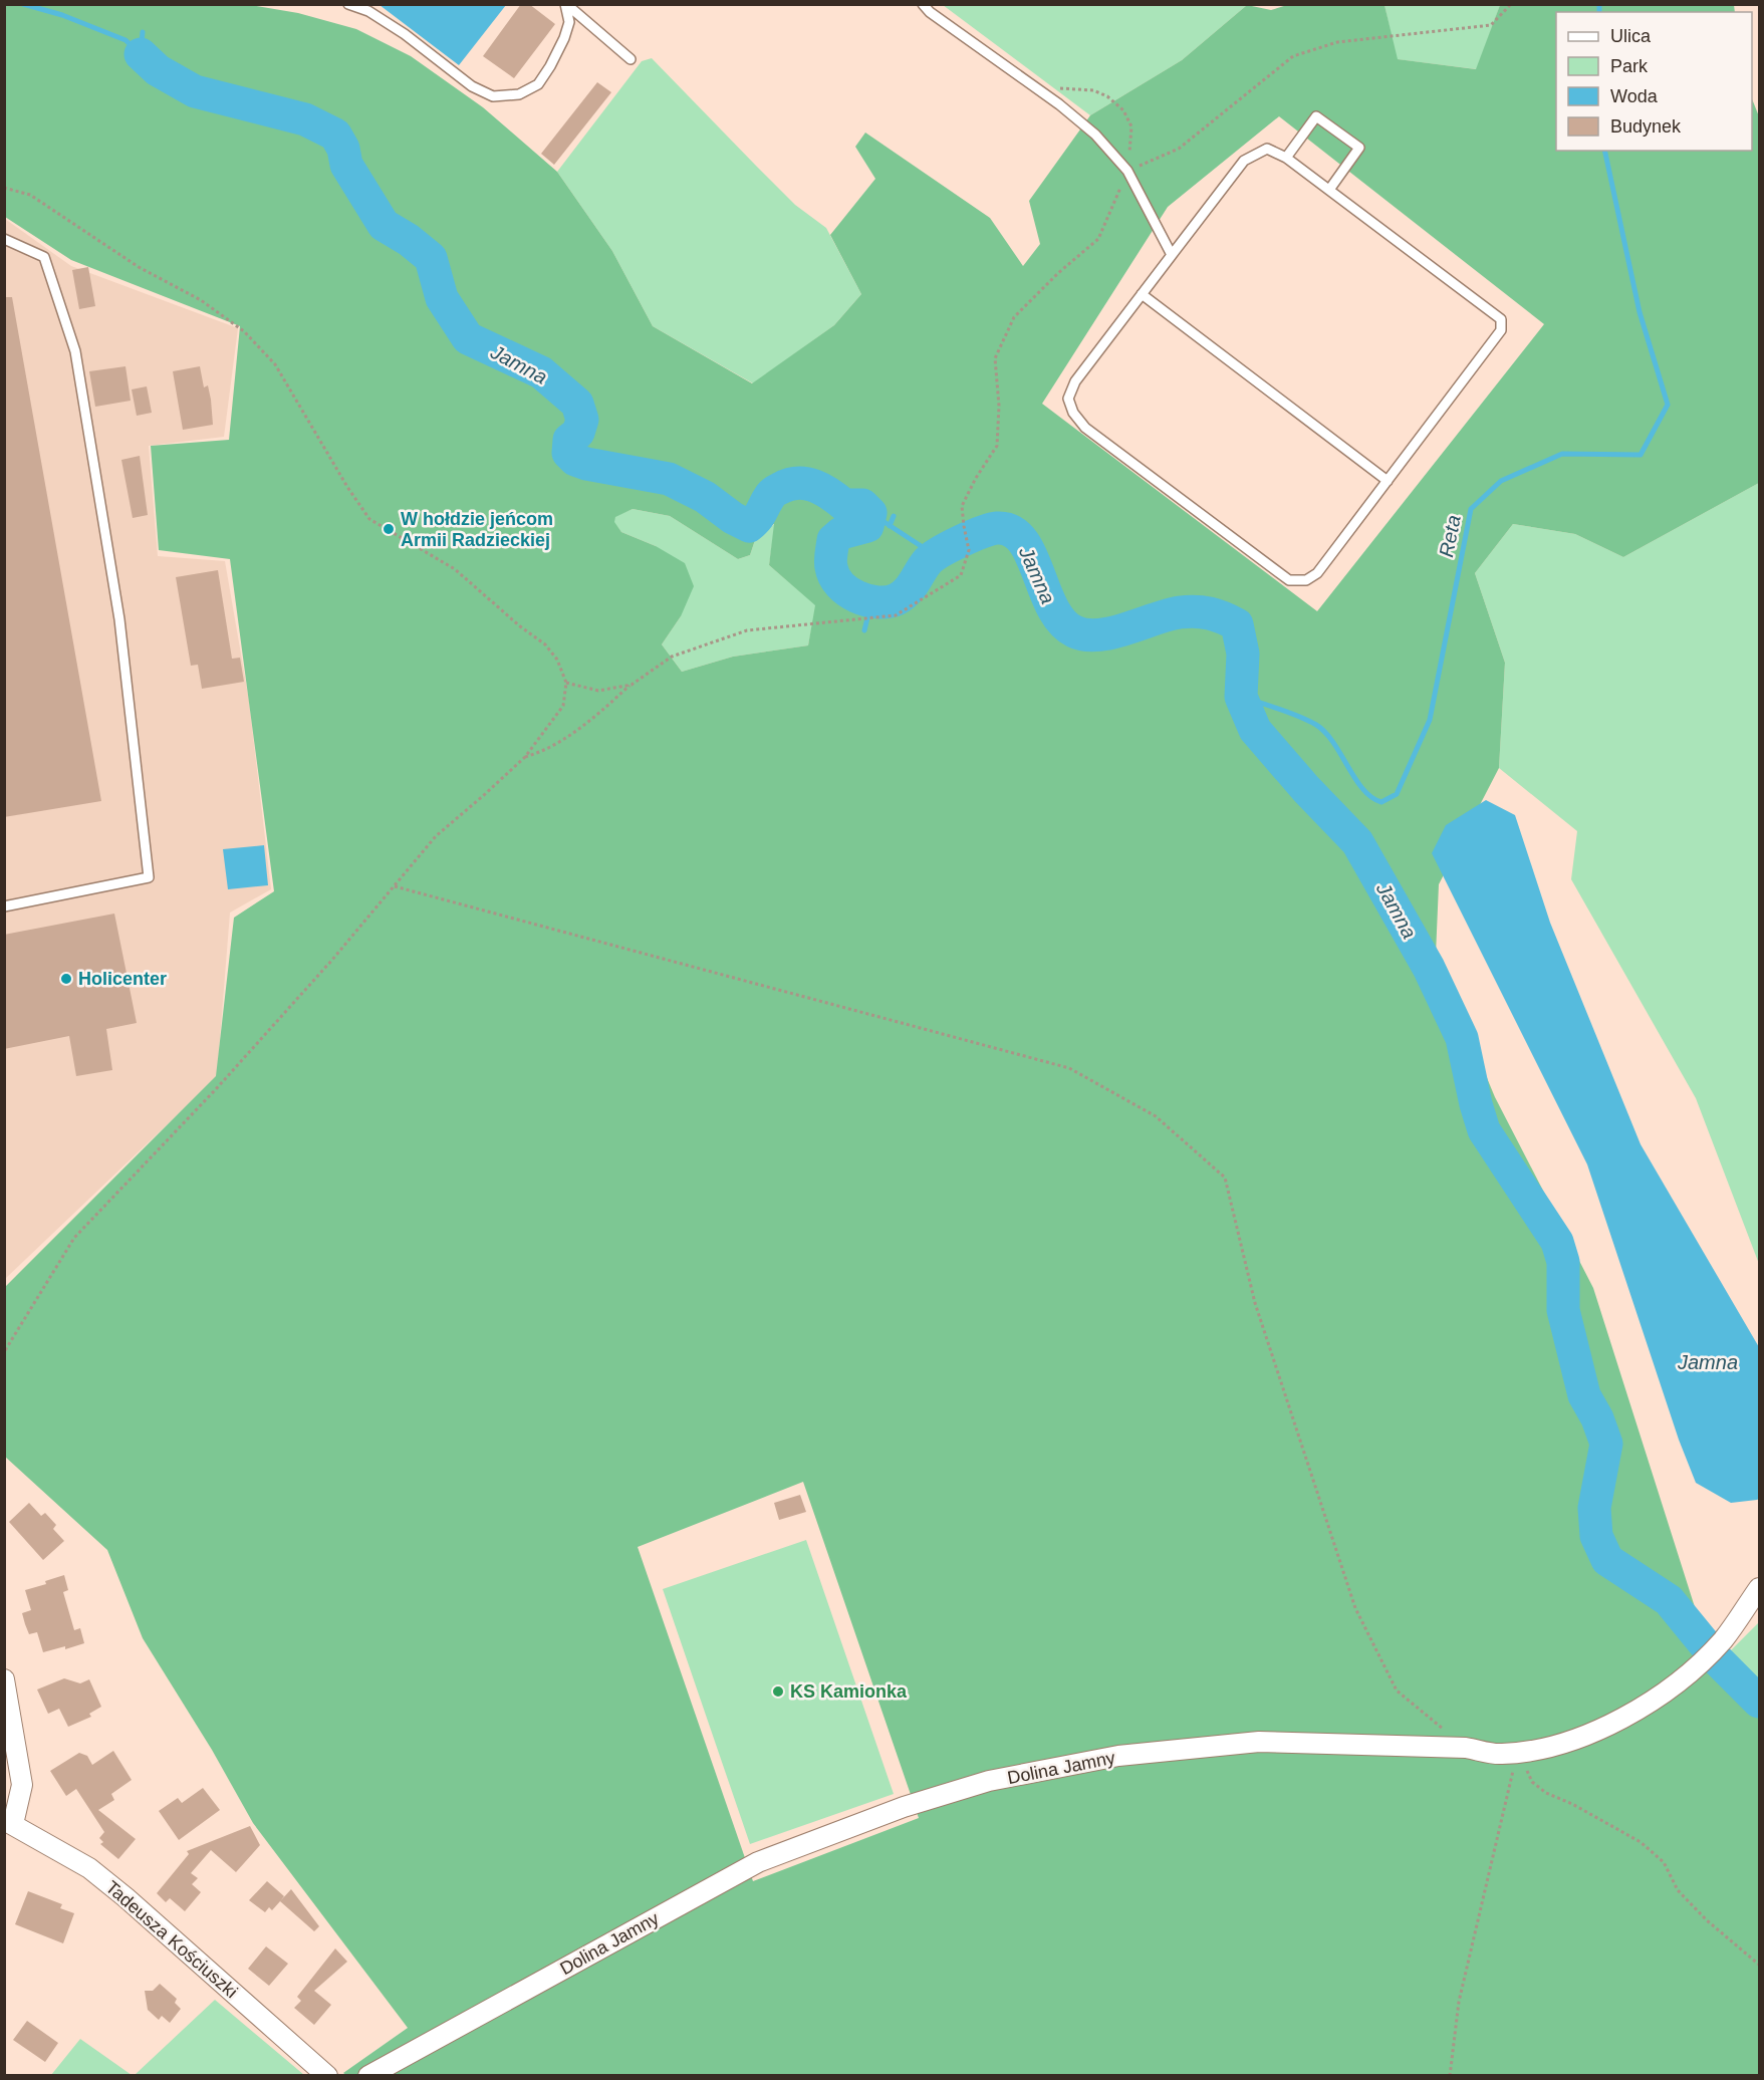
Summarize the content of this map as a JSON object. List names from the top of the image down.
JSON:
{
  "streets": {
    "street": ["Dolina Jamny", "Tadeusza Kościuszki"]
  },
  "water": ["Jamna", "Reta"],
  "places": ["W hołdzie jeńcom Armii Radzieckiej", "Holicenter", "KS Kamionka"],
  "legend": [
    "Ulica",
    "Park",
    "Woda",
    "Budynek"
  ]
}
